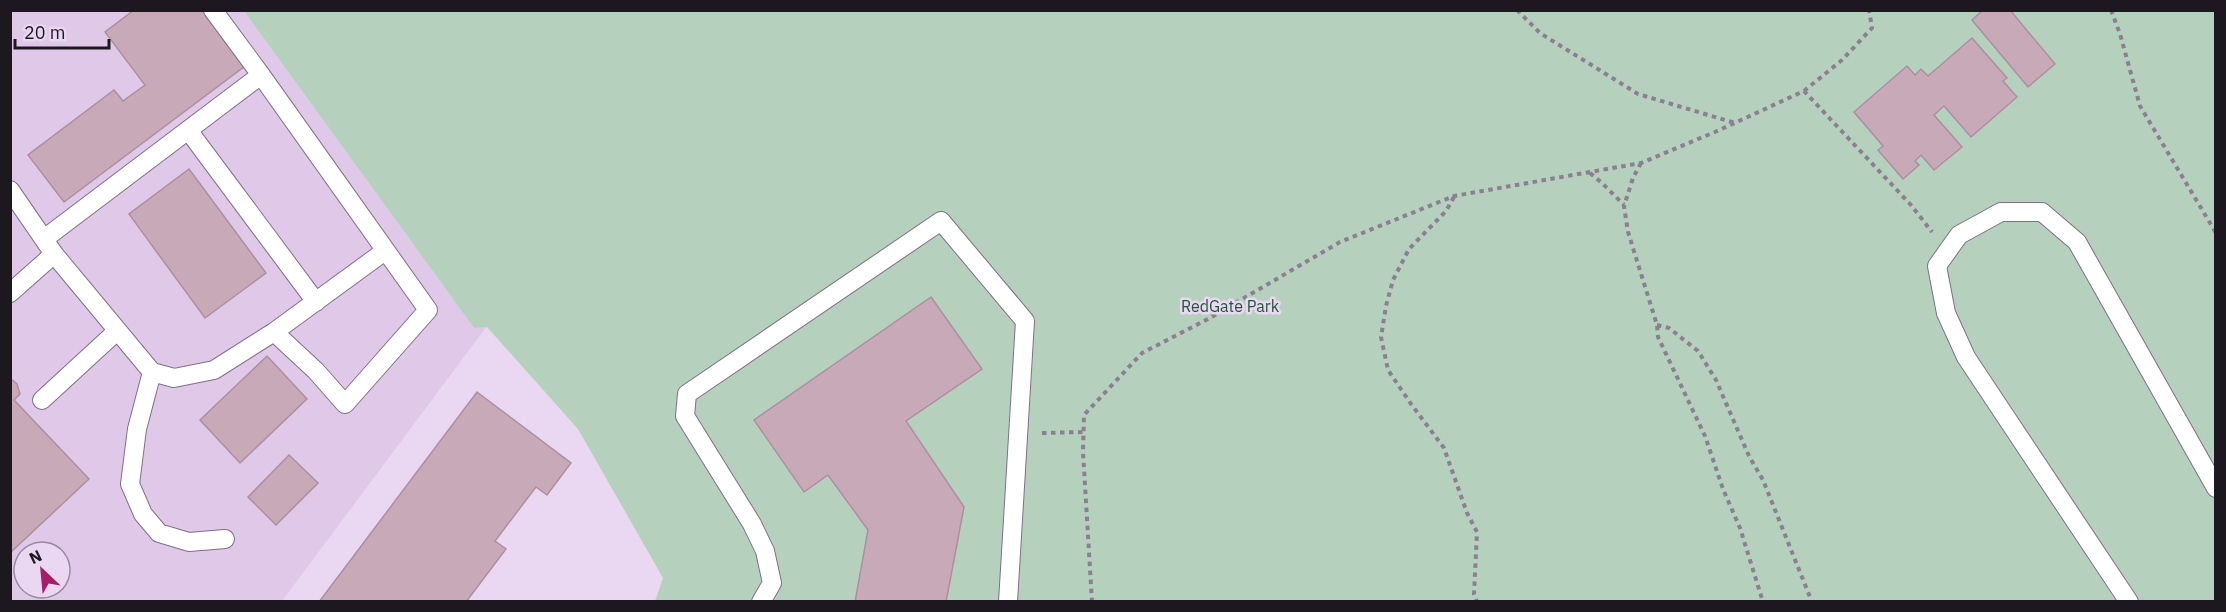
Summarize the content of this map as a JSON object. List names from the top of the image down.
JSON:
{
  "parks": ["RedGate Park"],
  "scale_bar": "20 m",
  "north": "top left"
}
